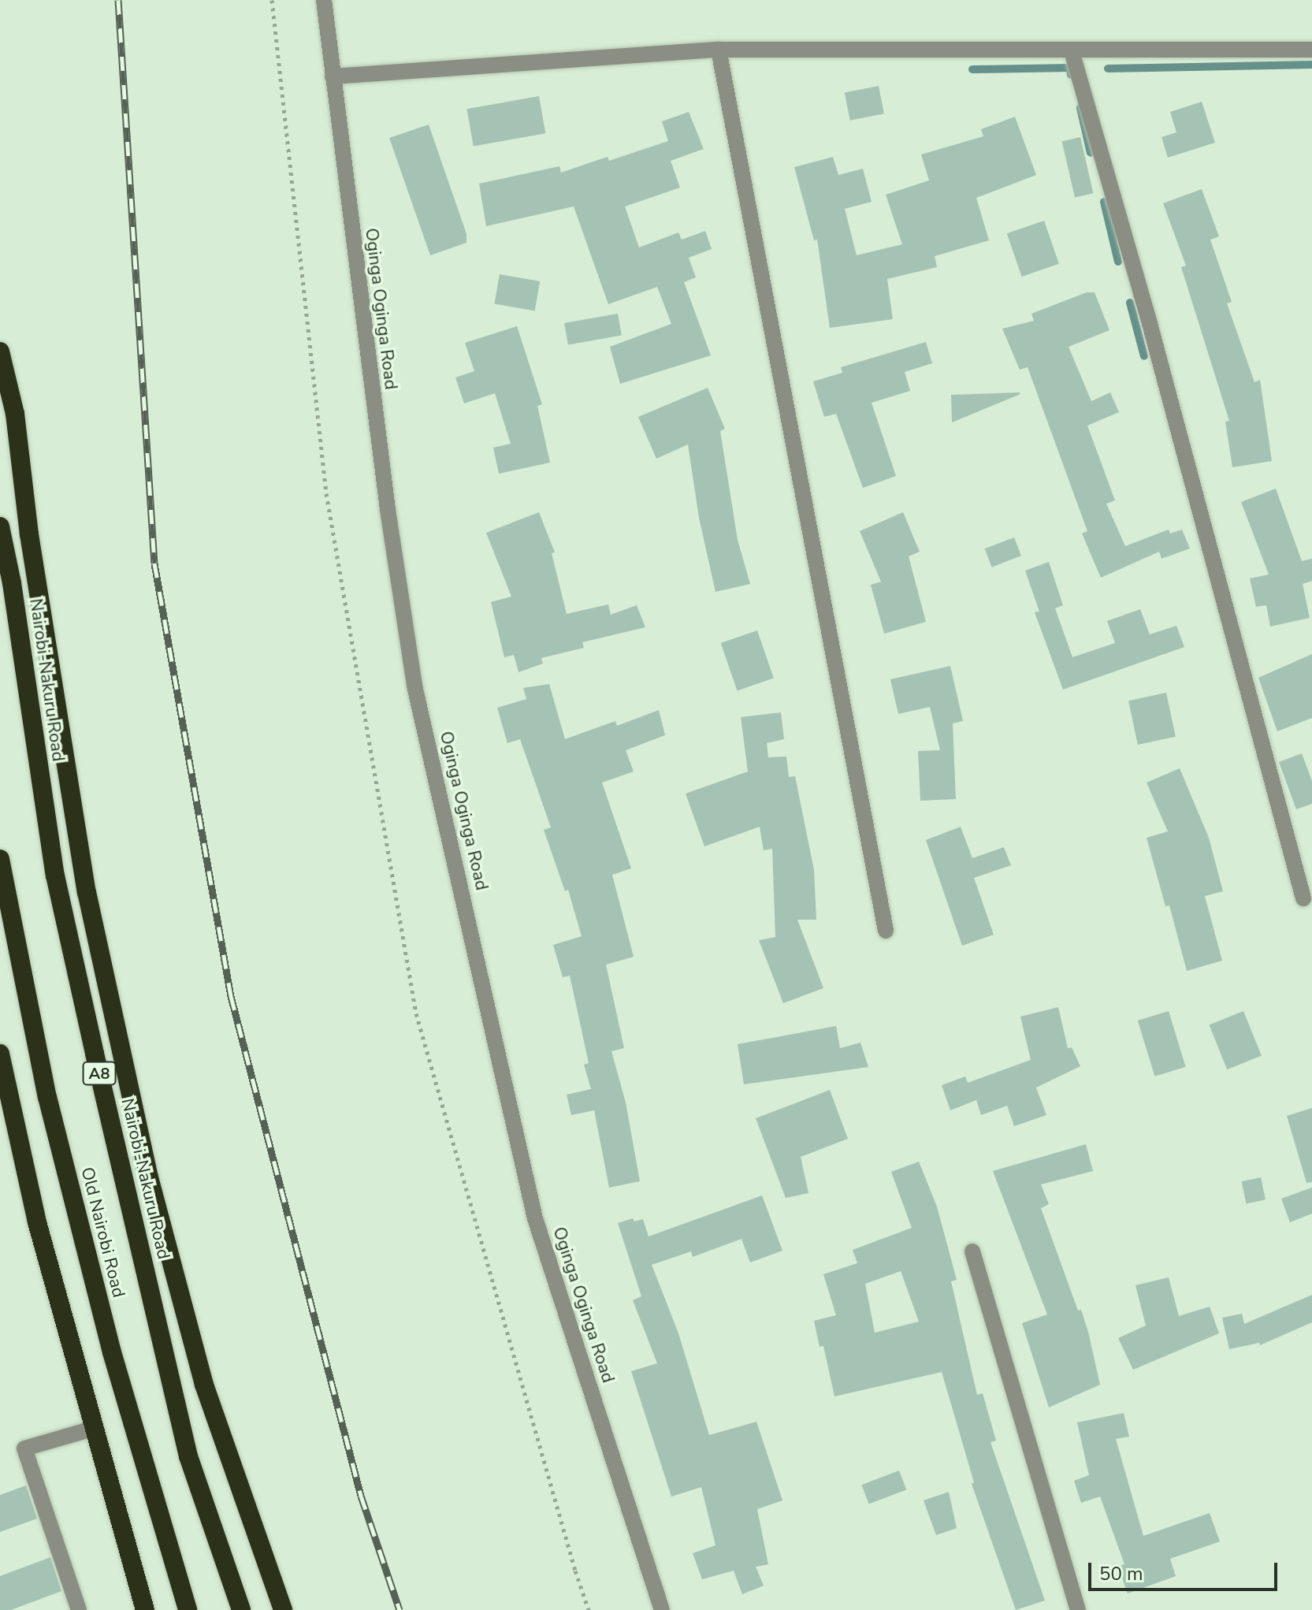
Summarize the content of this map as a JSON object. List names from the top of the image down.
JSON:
{
  "streets": {
    "highway": ["Nairobi-Nakuru Road", "A8", "Old Nairobi Road"],
    "street": ["Oginga Oginga Road"]
  },
  "scale_bar": "50 m"
}
